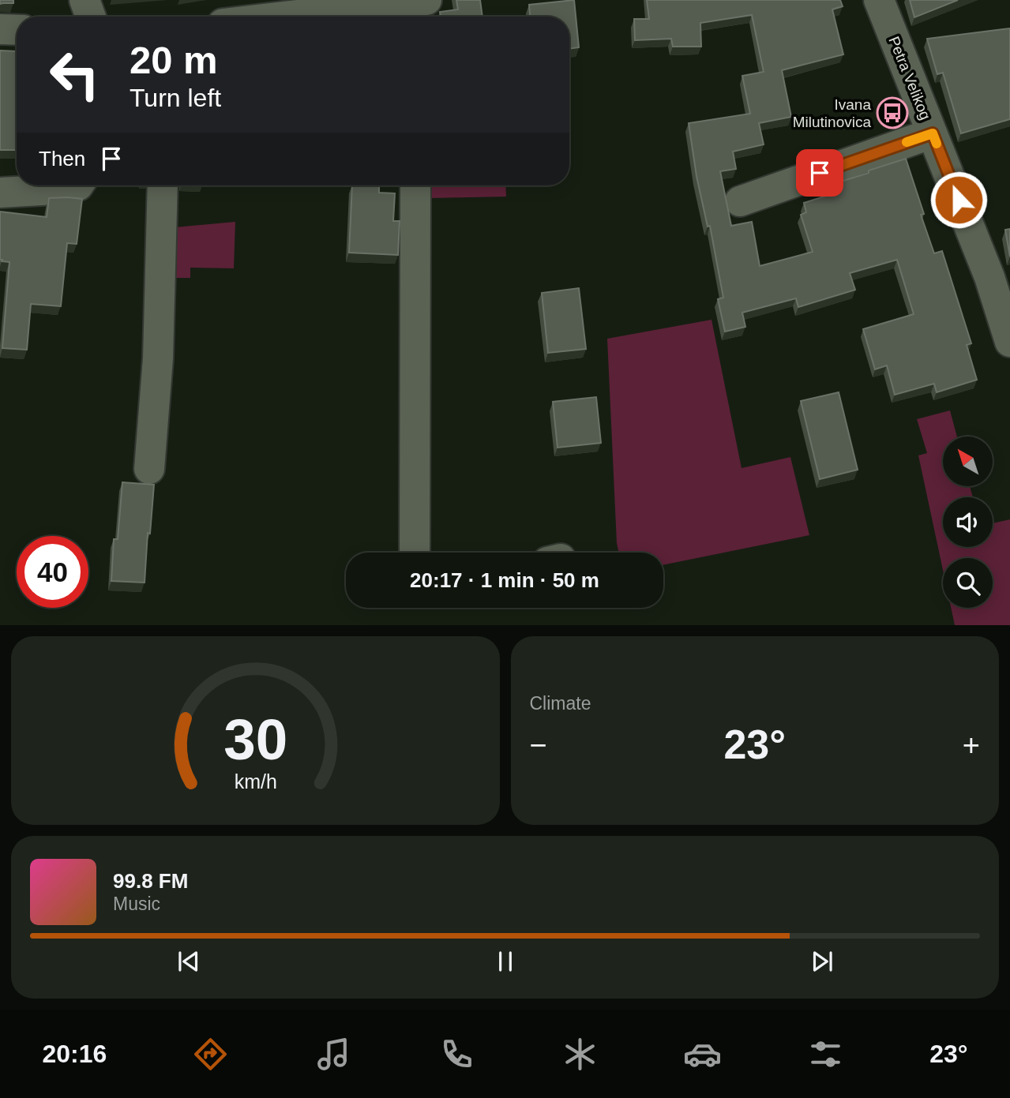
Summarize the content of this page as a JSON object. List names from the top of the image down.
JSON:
{
  "streets": {
    "street": ["Petra Velikog"]
  },
  "places": {
    "bus stop": ["Ivana Milutinovica"]
  },
  "north": "top left",
  "page": {
    "turn": ["20 m", "Turn left"],
    "then": "Then",
    "limit": "40",
    "trip": "20:17 · 1 min · 50 m",
    "tile": "Climate",
    "heat": ["−", "23°", "+"],
    "song": ["99.8 FM", "Music"],
    "tabs": ["20:16", "23°"],
    "gauge": ["30", "km/h"]
  }
}
